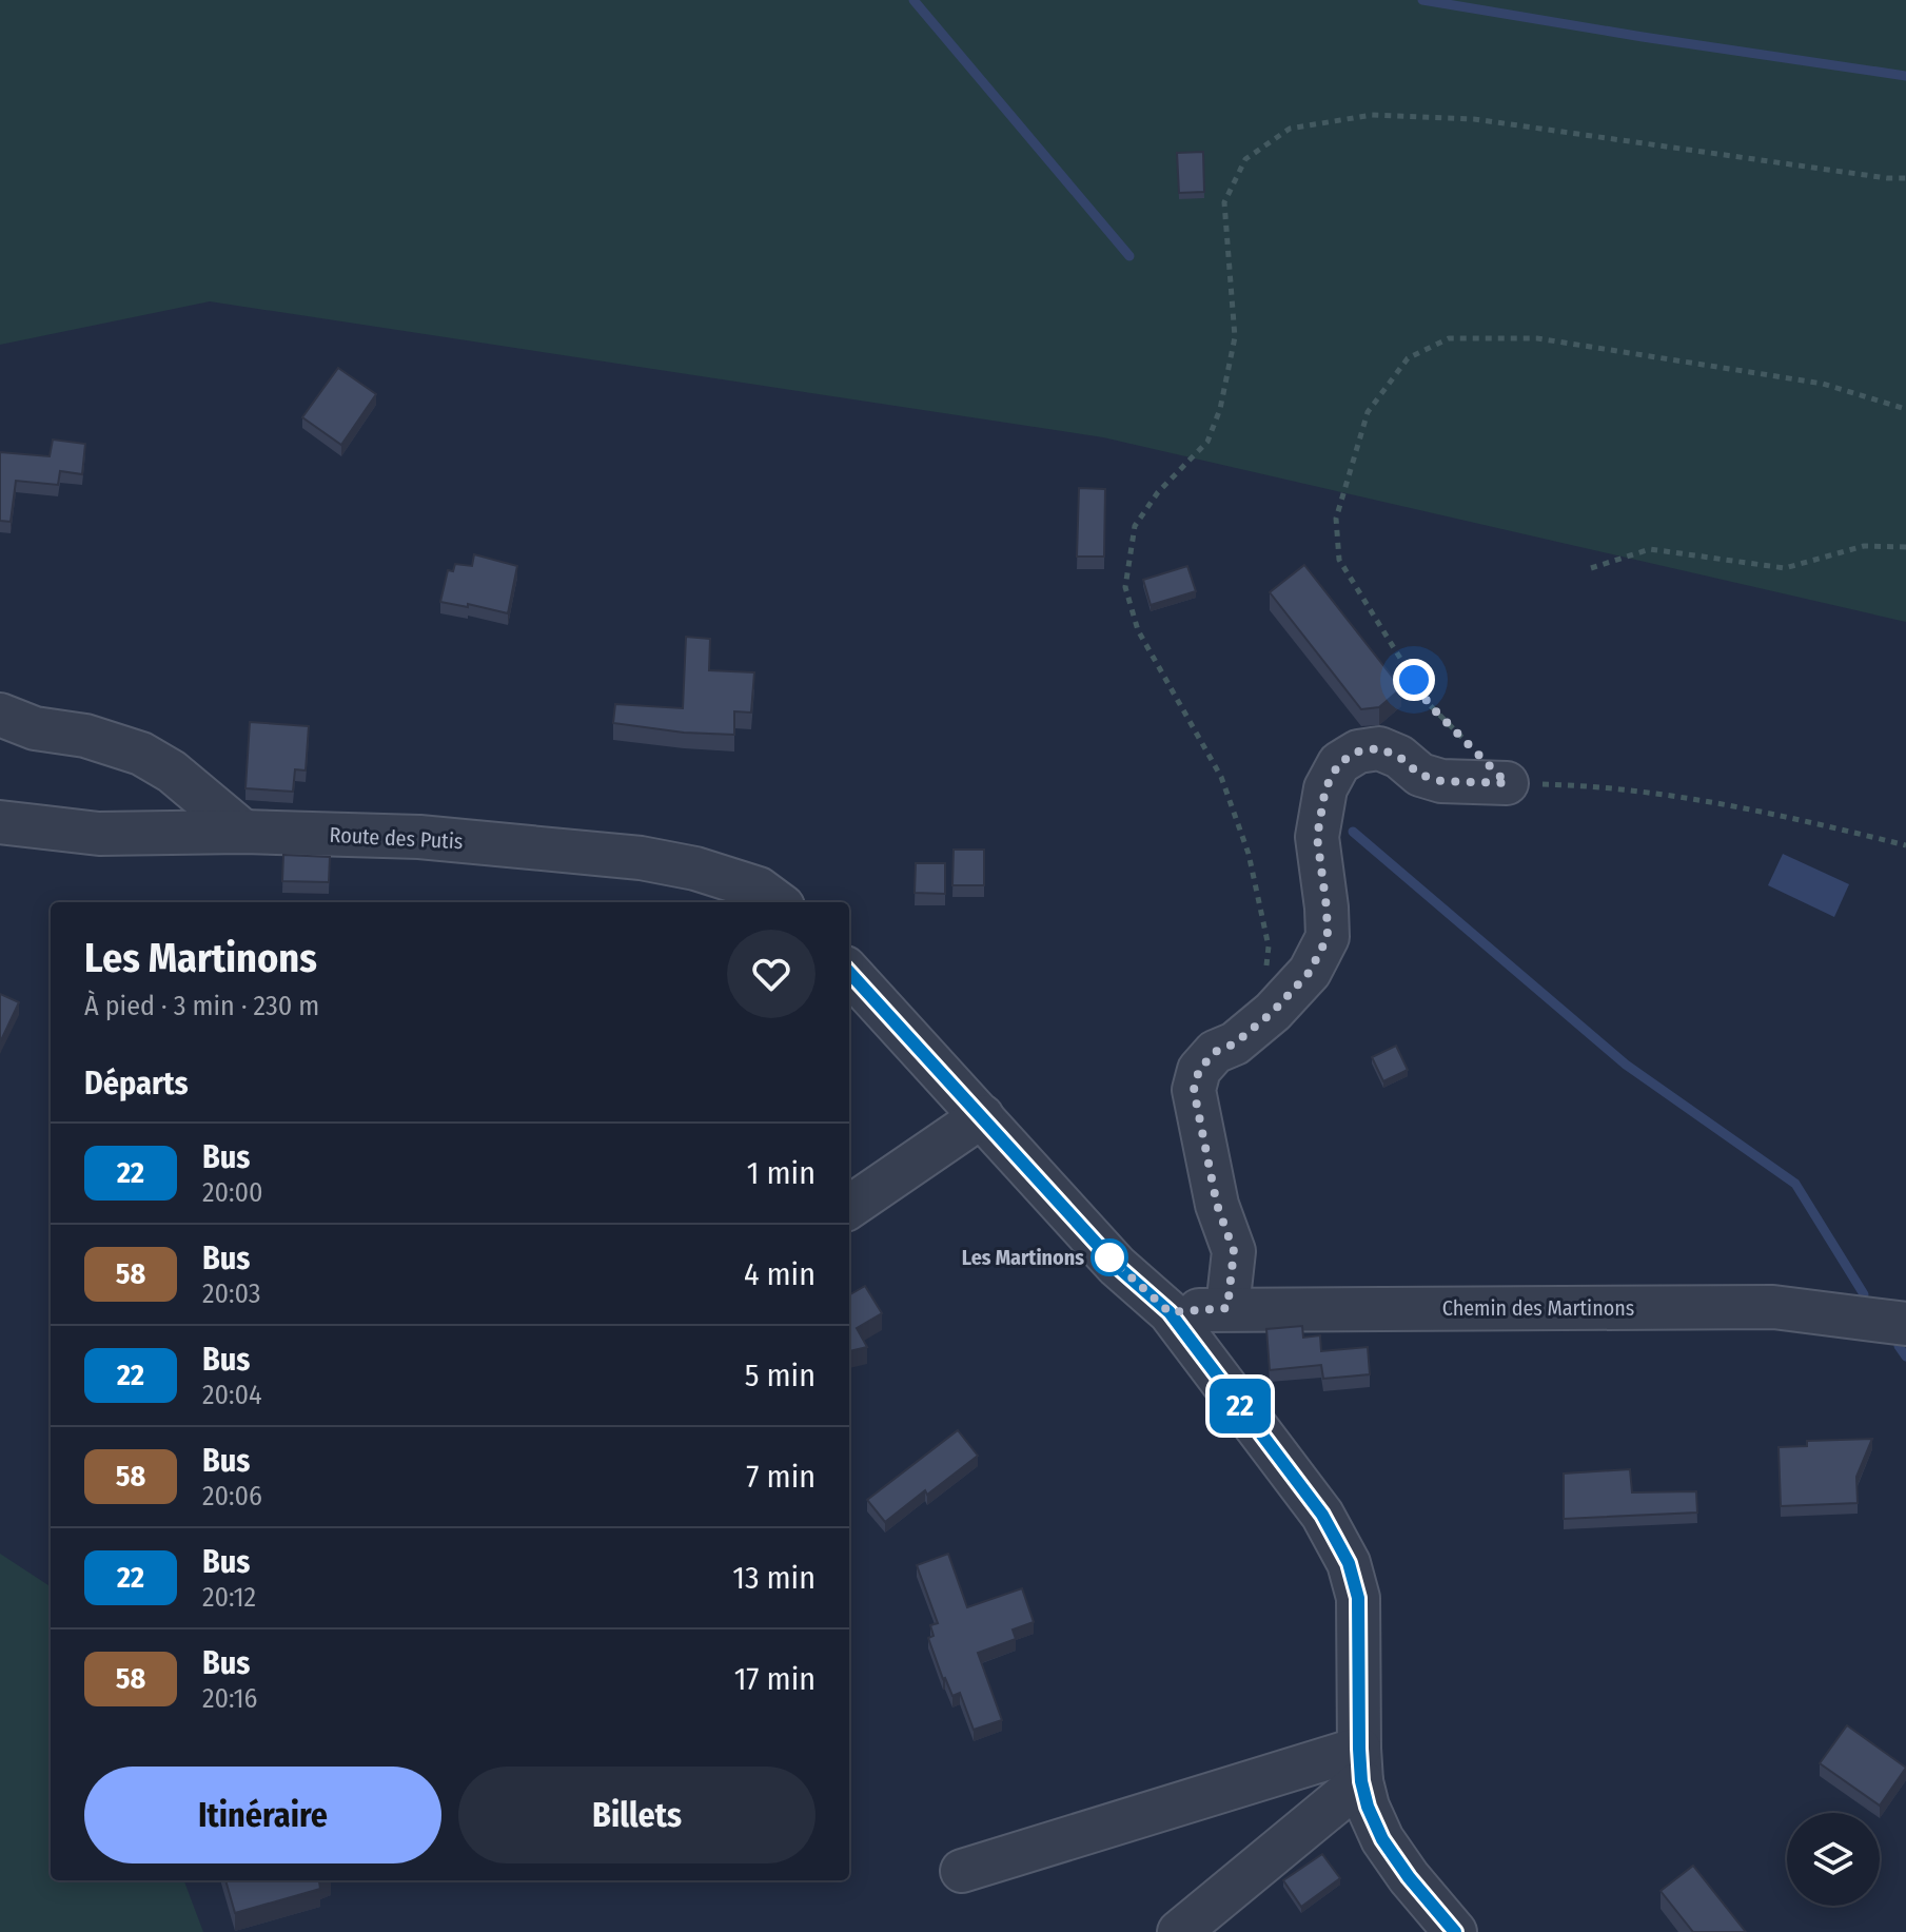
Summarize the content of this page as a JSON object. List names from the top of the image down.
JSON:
{
  "streets": {
    "street": ["Route des Putis", "Chemin des Martinons"]
  },
  "places": ["Les Martinons"],
  "lines": ["bus line 22"],
  "page": {
    "on_map": "22",
    "heading": [
      ["Les Martinons", "À pied · 3 min · 230 m"],
      "Départs"
    ],
    "list": [
      {
        "mark": "22",
        "name": "Bus",
        "note": "20:00",
        "value": "1 min"
      },
      {
        "mark": "58",
        "name": "Bus",
        "note": "20:03",
        "value": "4 min"
      },
      {
        "mark": "22",
        "name": "Bus",
        "note": "20:04",
        "value": "5 min"
      },
      {
        "mark": "58",
        "name": "Bus",
        "note": "20:06",
        "value": "7 min"
      },
      {
        "mark": "22",
        "name": "Bus",
        "note": "20:12",
        "value": "13 min"
      },
      {
        "mark": "58",
        "name": "Bus",
        "note": "20:16",
        "value": "17 min"
      }
    ],
    "buttons": ["Itinéraire", "Billets"]
  }
}
